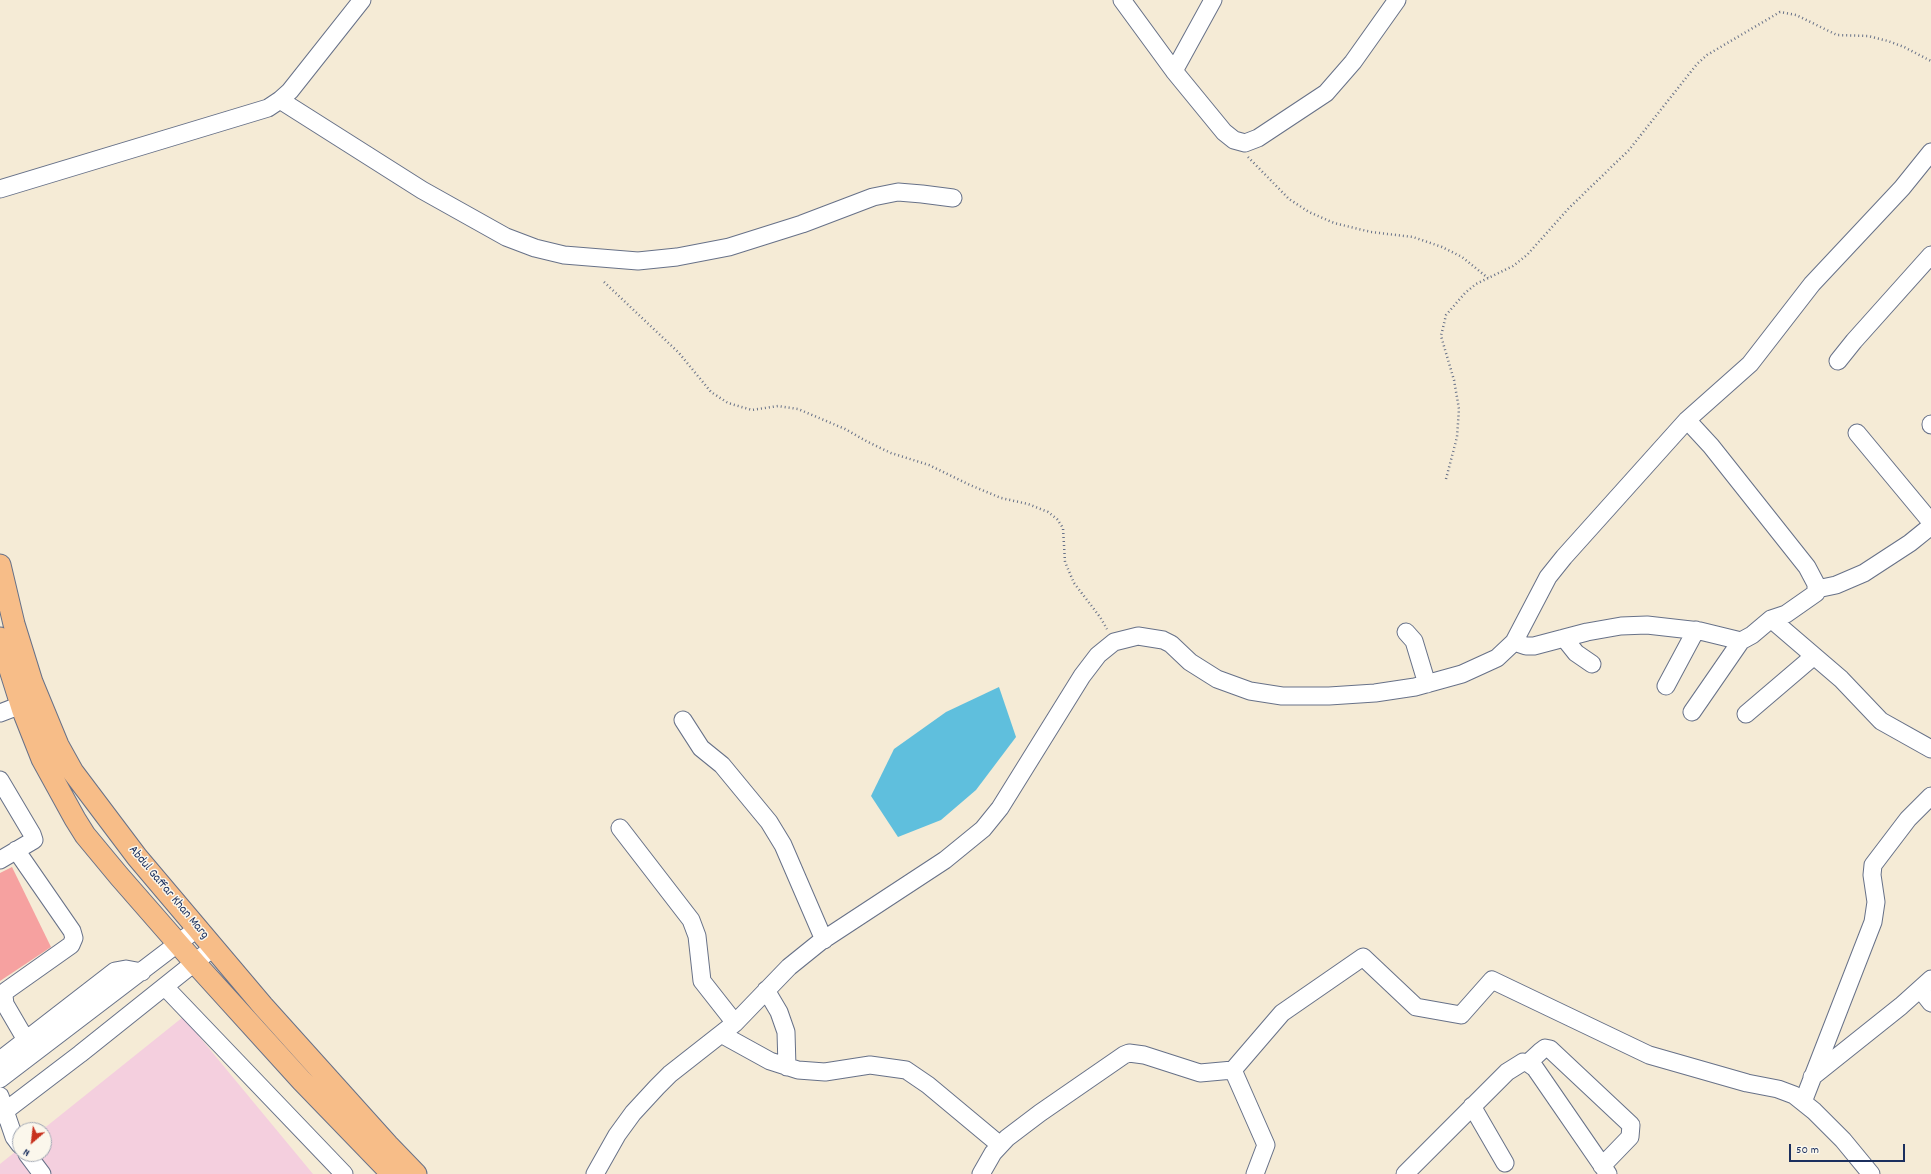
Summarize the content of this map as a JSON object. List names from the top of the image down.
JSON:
{
  "streets": {
    "main road": ["Abdul Gaffar Khan Marg"]
  },
  "scale_bar": "50 m",
  "north": "bottom left"
}
